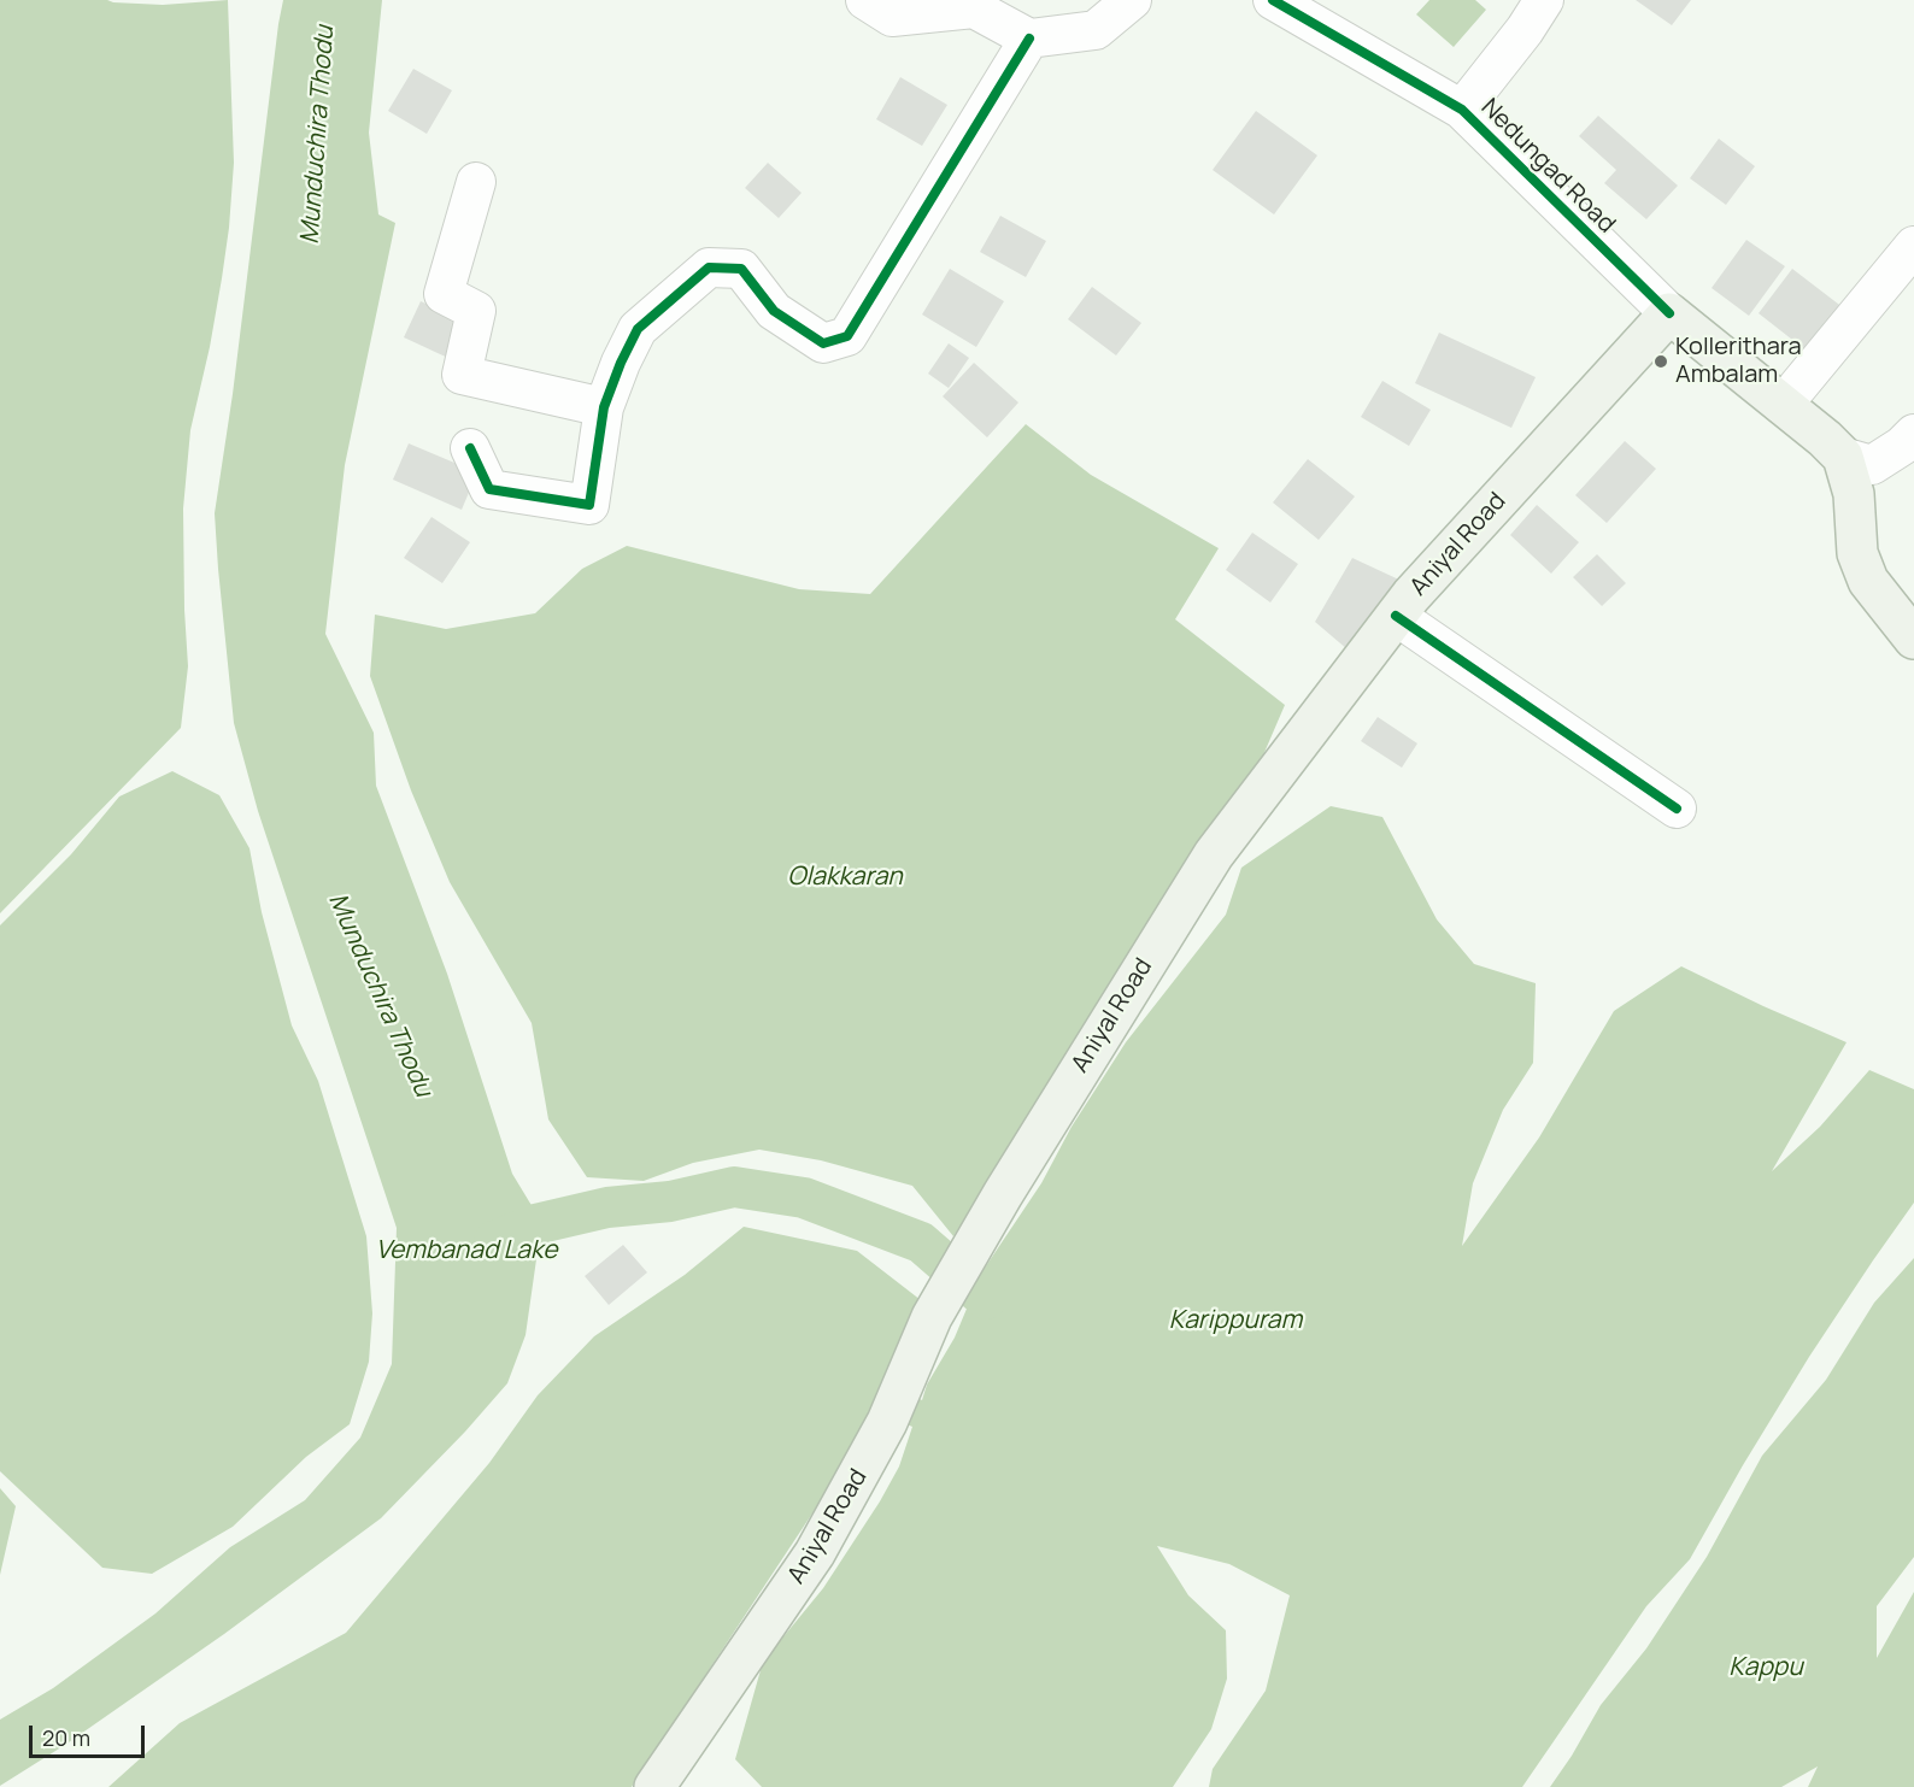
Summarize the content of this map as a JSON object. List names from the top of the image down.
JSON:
{
  "streets": {
    "main road": ["Nedungad Road", "Aniyal Road"]
  },
  "crossings": [
    ["Nedungad Road", "Aniyal Road"]
  ],
  "water": [
    "Munduchira Thodu",
    "Olakkaran",
    "Vembanad Lake",
    "Karippuram",
    "Kappu"
  ],
  "places": ["Kollerithara Ambalam"],
  "scale_bar": "20 m"
}
